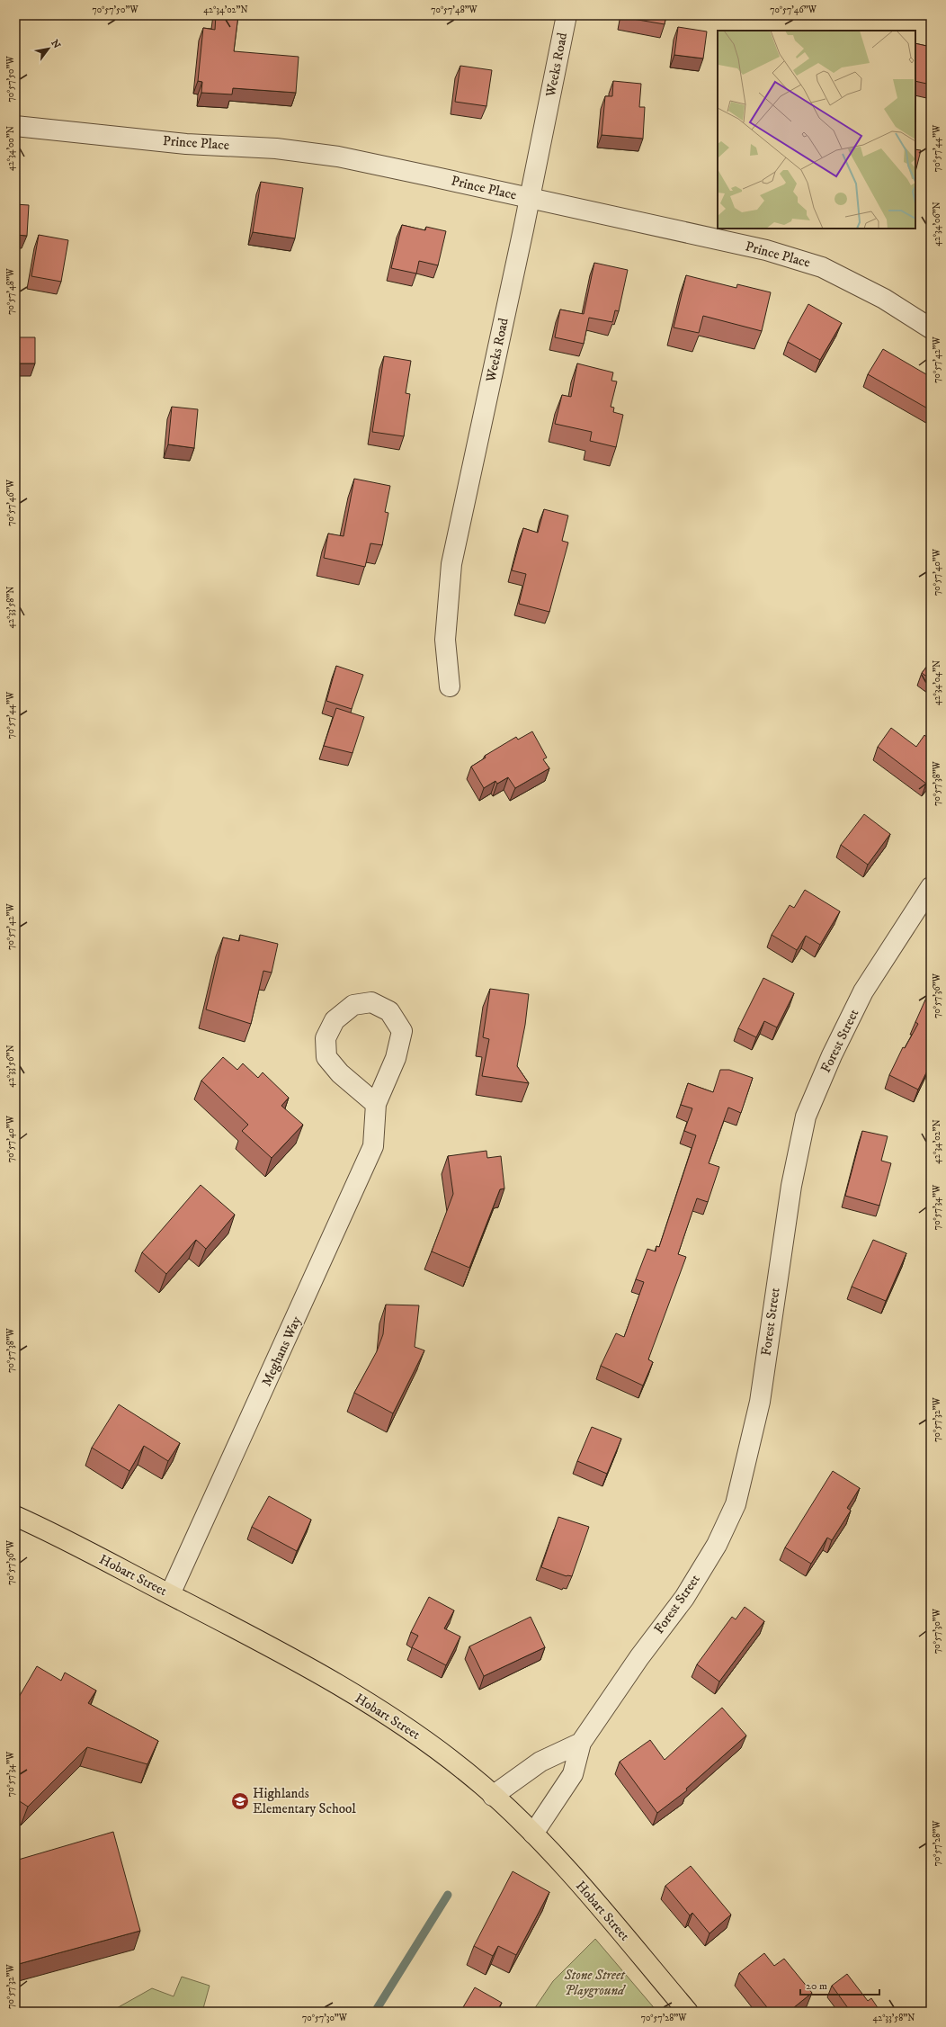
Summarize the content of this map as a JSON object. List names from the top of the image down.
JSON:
{
  "streets": {
    "main road": ["Hobart Street"],
    "street": [
      "Weeks Road",
      "Prince Place",
      "Forest Street",
      "Meghans Way"
    ]
  },
  "crossings": [
    ["Weeks Road", "Prince Place"],
    ["Forest Street", "Hobart Street"],
    ["Meghans Way", "Hobart Street"]
  ],
  "parks": ["Stone Street Playground"],
  "places": {
    "school or university": ["Highlands Elementary School"]
  },
  "scale_bar": "20 m",
  "north": "top right",
  "coordinates": [
    "70°57'50\"W",
    "42°34'02\"N",
    "70°57'48\"W",
    "70°57'46\"W",
    "70°57'44\"W",
    "42°34'00\"N",
    "42°34'06\"N",
    "70°57'42\"W",
    "70°57'40\"W",
    "42°33'58\"N",
    "42°34'04\"N",
    "70°57'38\"W",
    "70°57'36\"W",
    "42°33'56\"N",
    "70°57'34\"W",
    "70°57'32\"W",
    "70°57'30\"W",
    "70°57'28\"W"
  ]
}
